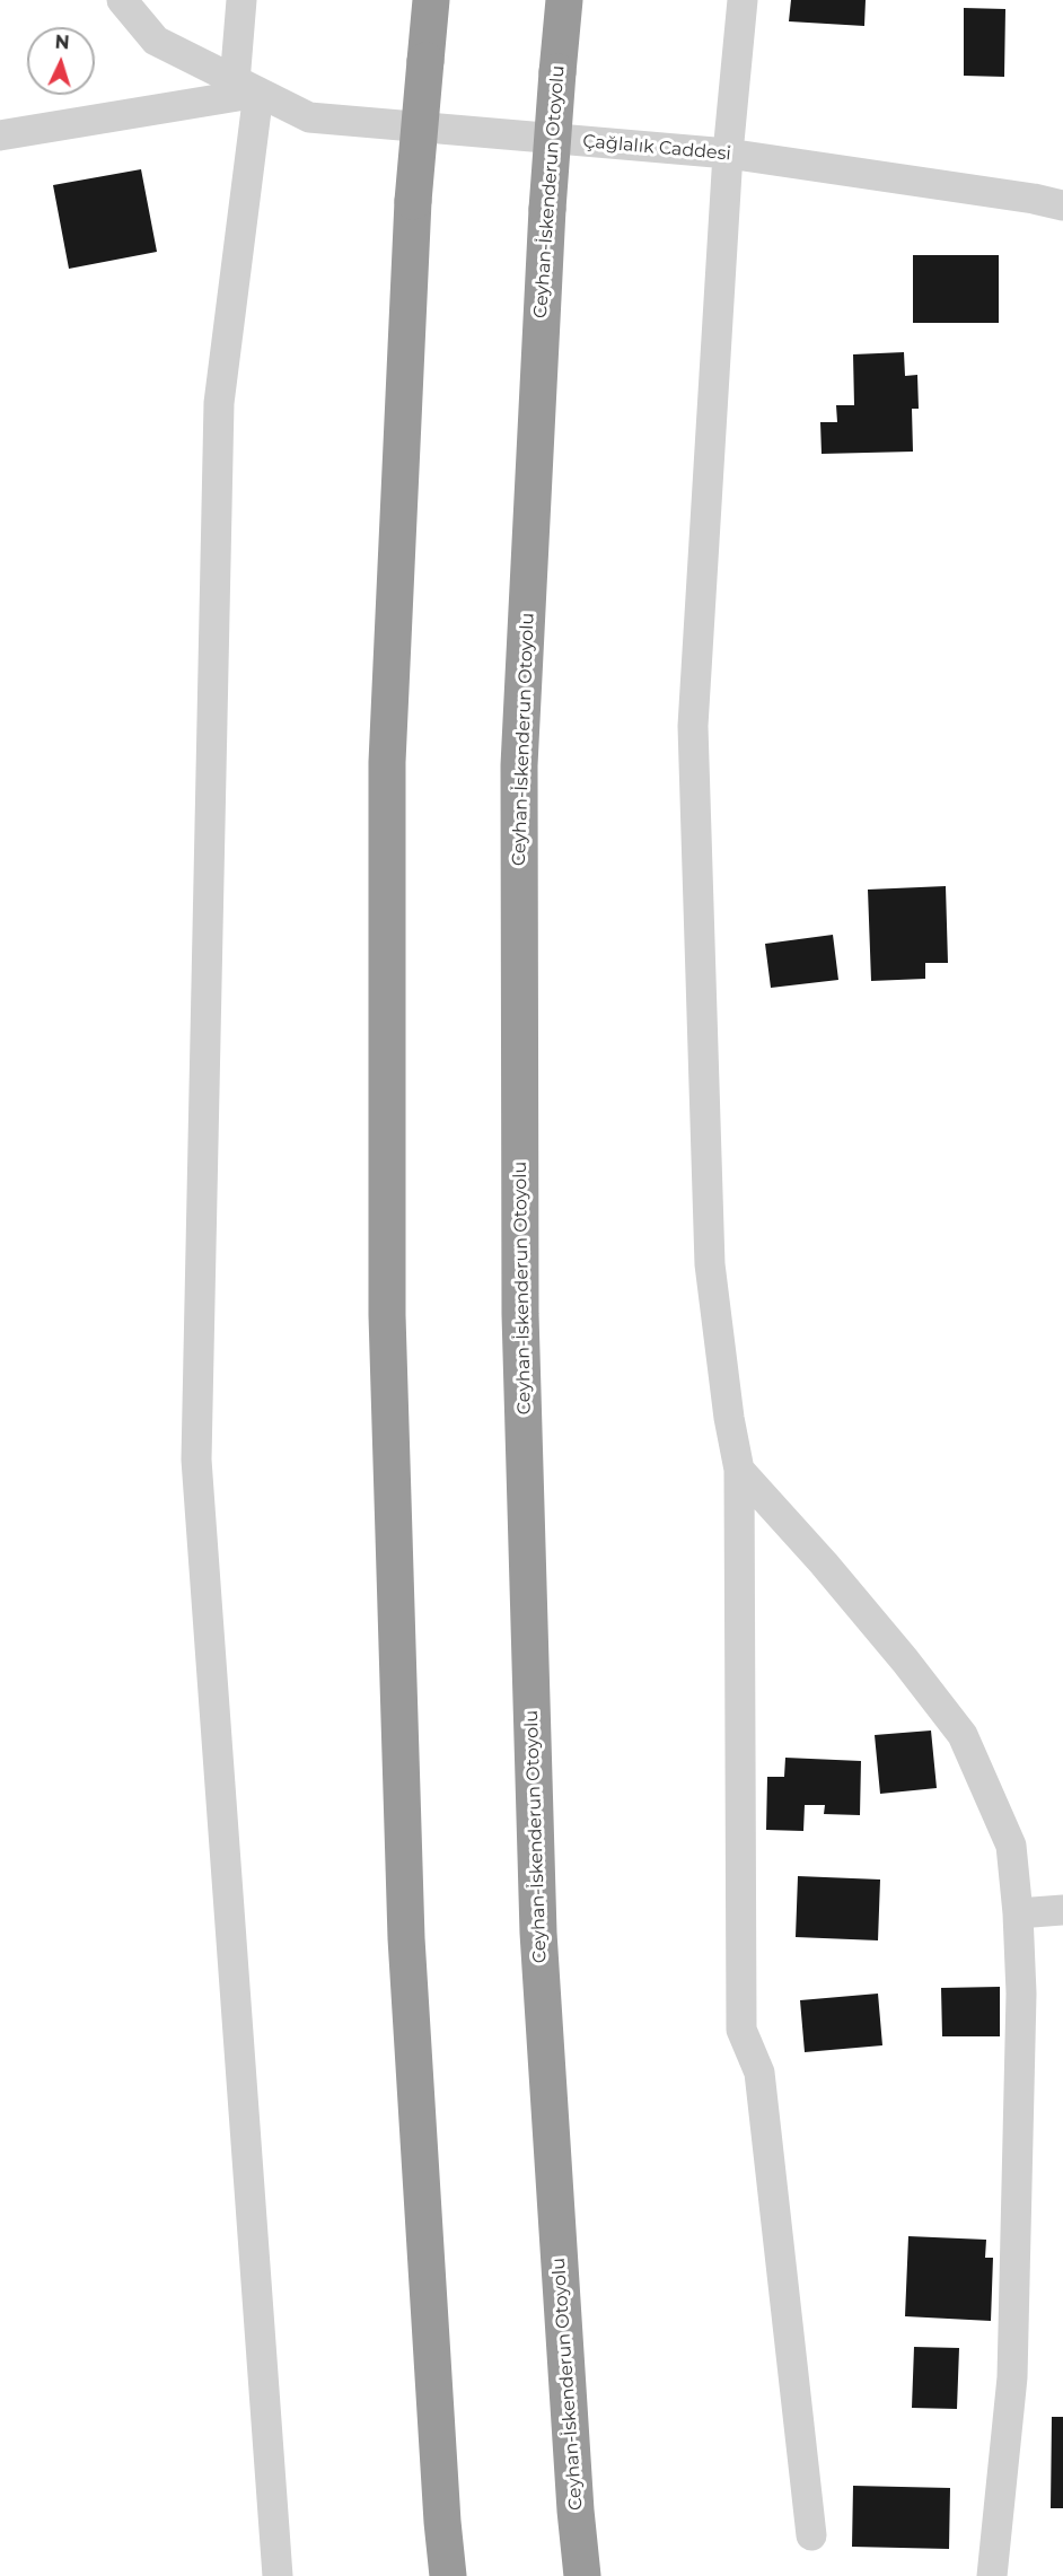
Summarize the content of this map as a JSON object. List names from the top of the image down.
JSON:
{
  "streets": {
    "highway": ["Ceyhan-İskenderun Otoyolu"],
    "street": ["Çağlalık Caddesi"]
  },
  "north": "top"
}
